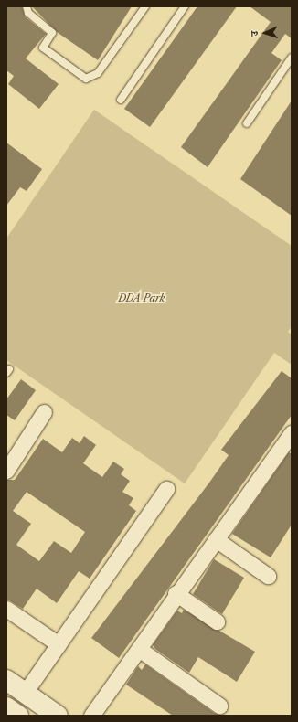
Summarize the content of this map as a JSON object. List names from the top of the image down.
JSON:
{
  "parks": ["DDA Park"],
  "north": "left"
}
